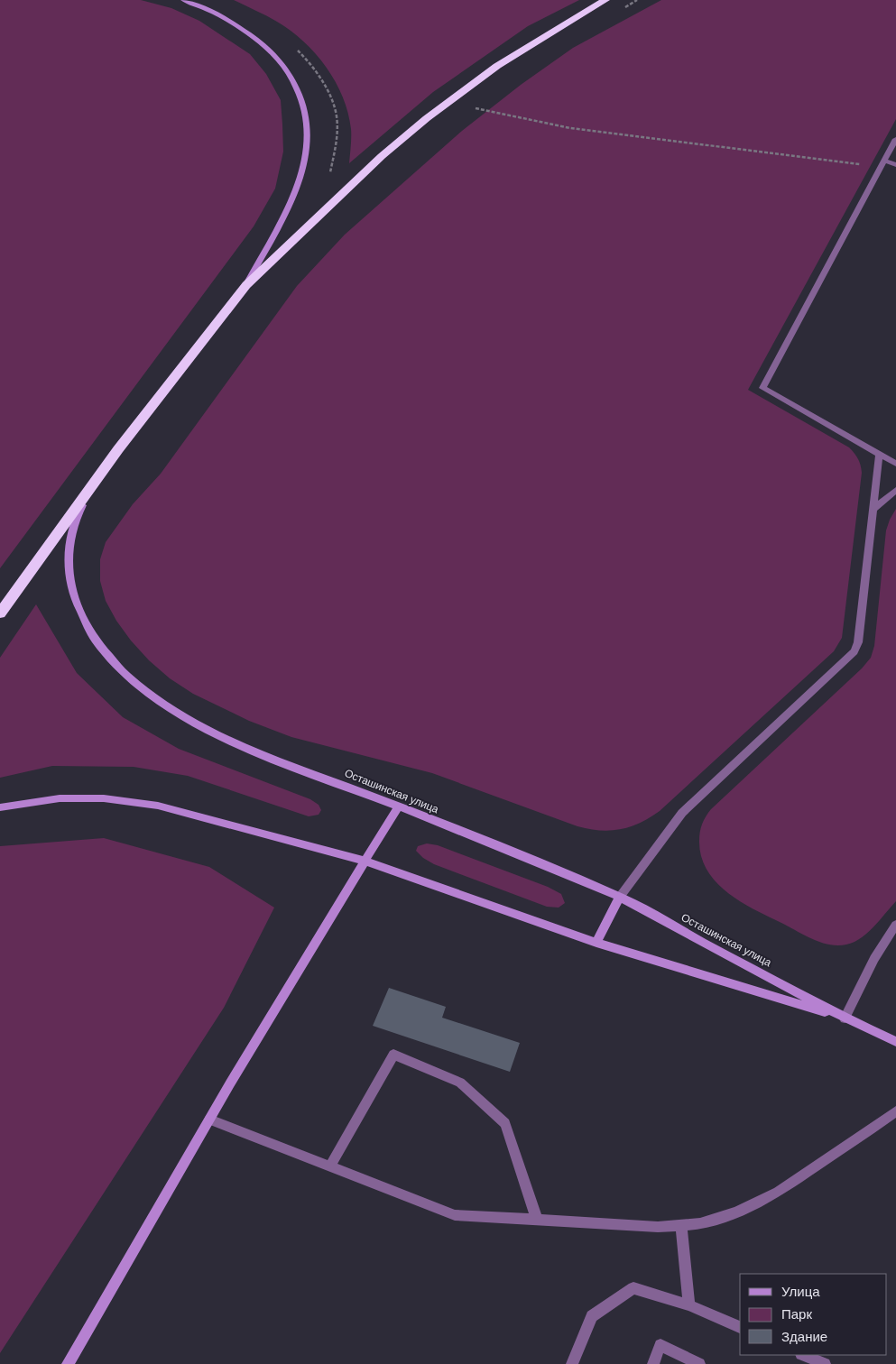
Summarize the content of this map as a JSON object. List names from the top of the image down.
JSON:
{
  "streets": {
    "street": ["Осташинская улица"]
  },
  "legend": ["Улица", "Парк", "Здание"]
}
